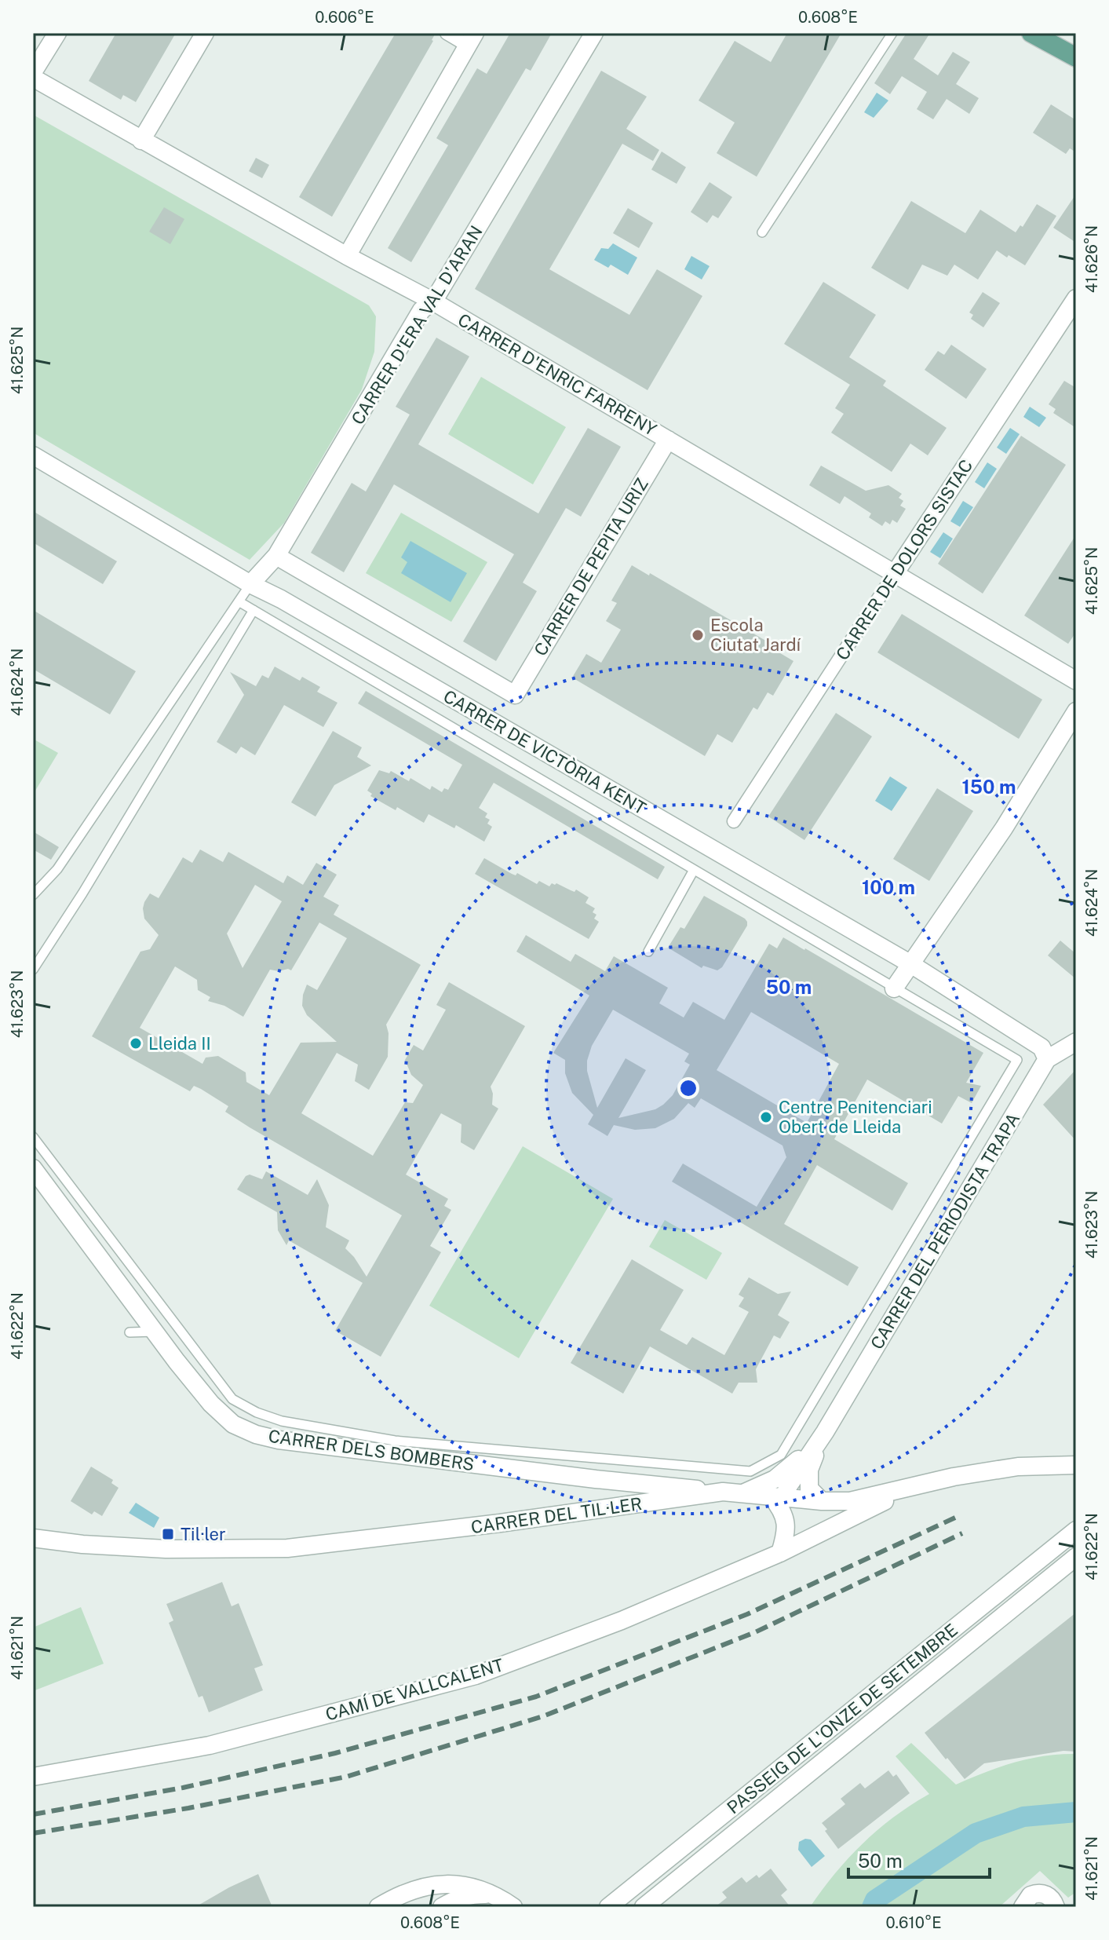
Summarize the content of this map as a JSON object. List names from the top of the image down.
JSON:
{
  "streets": {
    "street": [
      "CARRER D'ERA VAL D'ARAN",
      "CARRER D'ENRIC FARRENY",
      "CARRER DE DOLORS SISTAC",
      "CARRER DE PEPITA URIZ",
      "CARRER DE VICTÒRIA KENT",
      "CARRER DEL PERIODISTA TRAPA",
      "CARRER DELS BOMBERS",
      "CARRER DEL TIL·LER",
      "CAMÍ DE VALLCALENT",
      "PASSEIG DE L'ONZE DE SETEMBRE"
    ]
  },
  "crossings": [
    ["CARRER D'ERA VAL D'ARAN", "CARRER D'ENRIC FARRENY"],
    ["CARRER D'ERA VAL D'ARAN", "CARRER DE VICTÒRIA KENT"],
    ["CARRER D'ENRIC FARRENY", "CARRER DE DOLORS SISTAC"],
    ["CARRER D'ENRIC FARRENY", "CARRER DE PEPITA URIZ"],
    ["CARRER DE PEPITA URIZ", "CARRER DE VICTÒRIA KENT"],
    ["CARRER DE VICTÒRIA KENT", "CARRER DEL PERIODISTA TRAPA"],
    ["CARRER DEL PERIODISTA TRAPA", "CARRER DEL TIL·LER"],
    ["CARRER DELS BOMBERS", "CARRER DEL TIL·LER"],
    ["CARRER DEL TIL·LER", "CAMÍ DE VALLCALENT"]
  ],
  "places": {
    "other": ["Escola Ciutat Jardí", "Lleida II", "Centre Penitenciari Obert de Lleida"],
    "transit": ["Til·ler"]
  },
  "scale_bar": "50 m",
  "coordinates": [
    "0.606°E",
    "0.608°E",
    "41.626°N",
    "41.625°N",
    "41.624°N",
    "41.623°N",
    "41.622°N",
    "41.621°N",
    "0.610°E"
  ],
  "rings": ["150 m", "100 m", "50 m"]
}
